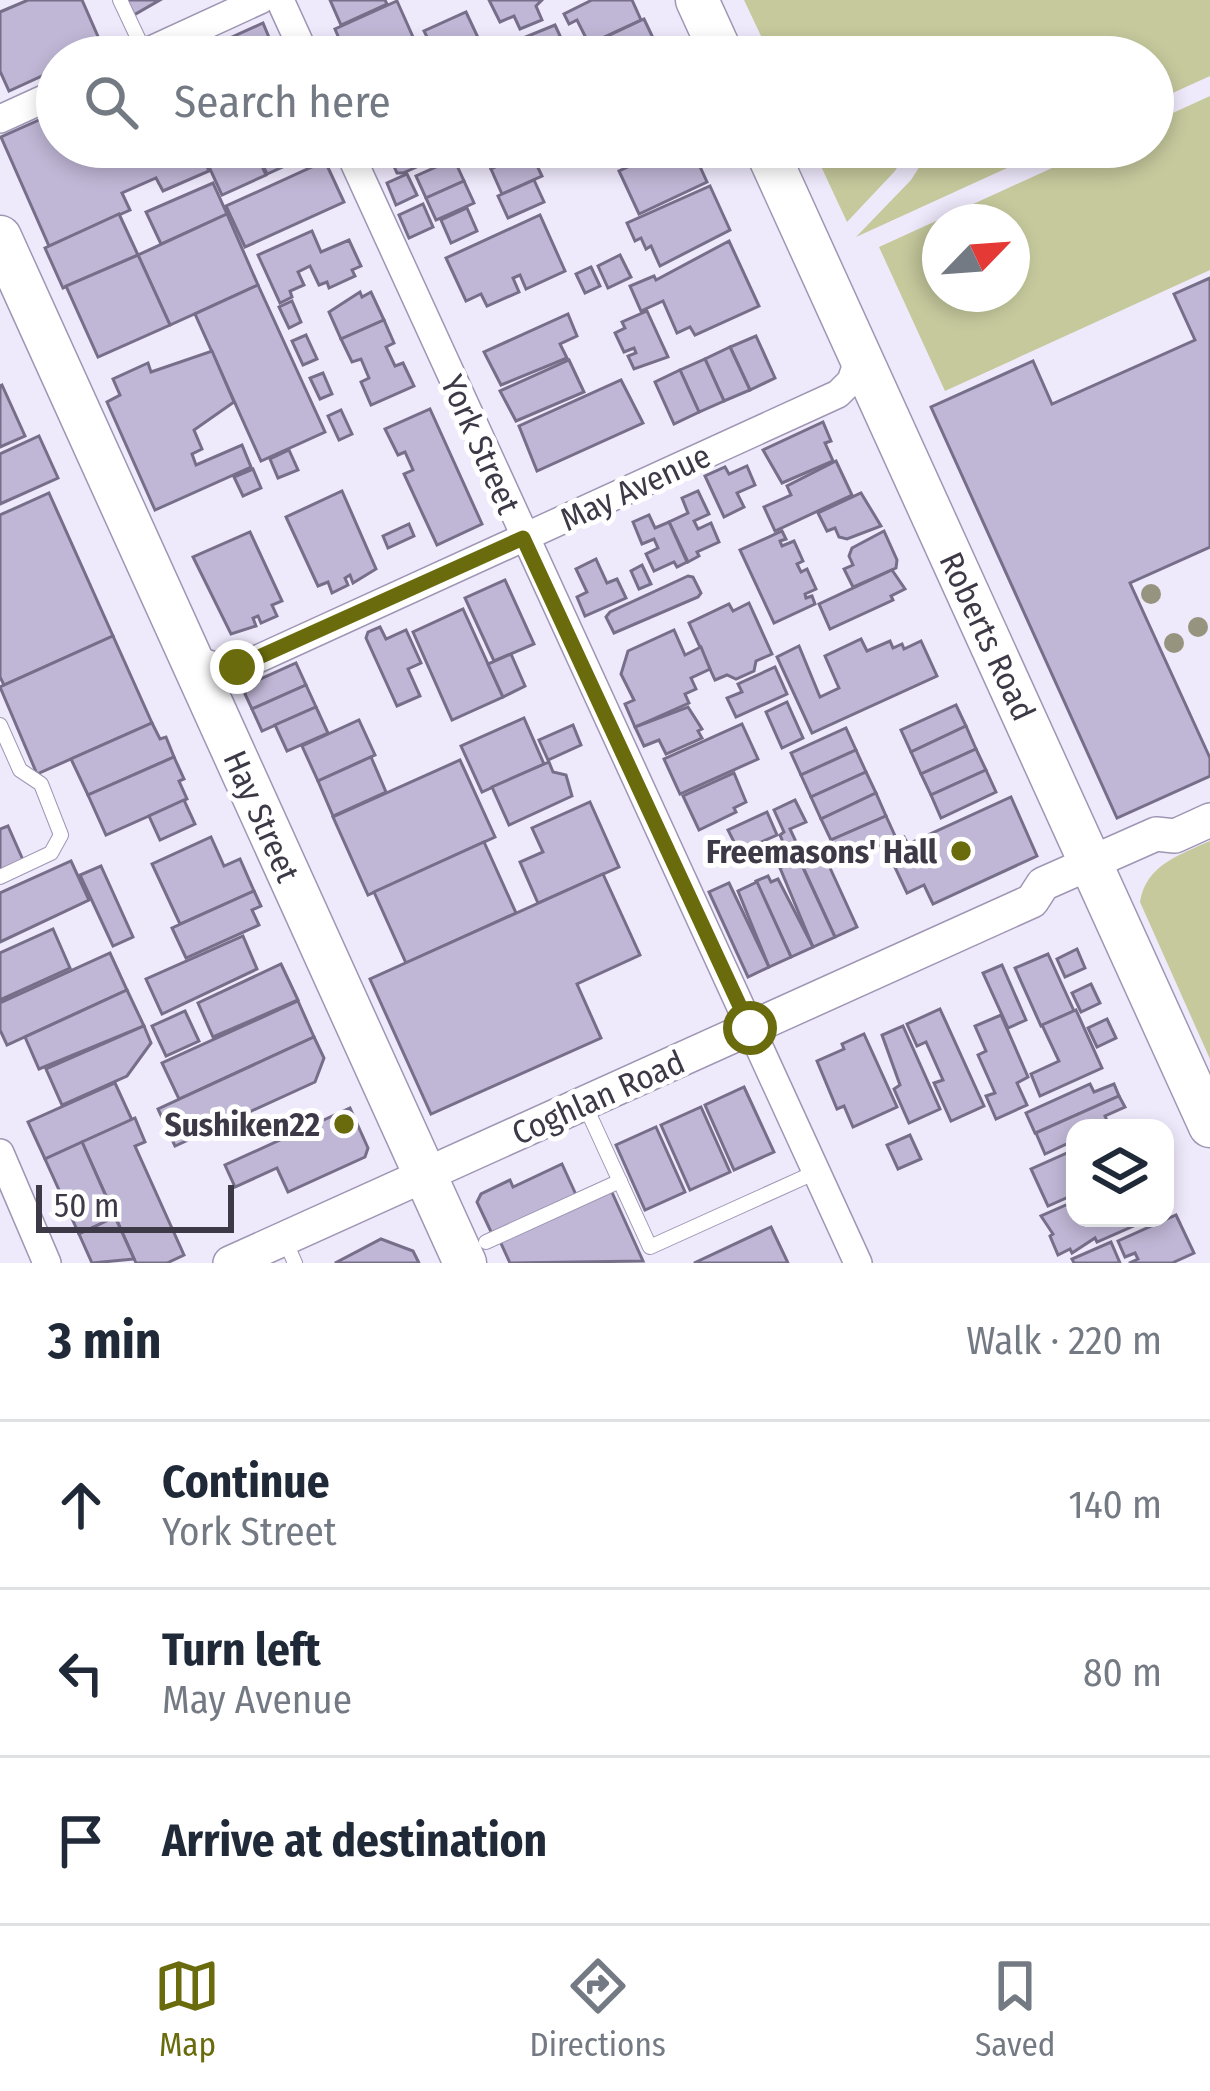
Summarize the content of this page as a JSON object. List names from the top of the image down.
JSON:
{
  "streets": {
    "main road": ["Roberts Road", "Hay Street"],
    "street": ["York Street", "May Avenue", "Coghlan Road"]
  },
  "crossings": [
    ["York Street", "May Avenue"],
    ["York Street", "Coghlan Road"],
    ["May Avenue", "Roberts Road"],
    ["May Avenue", "Hay Street"],
    ["Roberts Road", "Coghlan Road"],
    ["Hay Street", "Coghlan Road"]
  ],
  "places": ["Freemasons' Hall", "Sushiken22"],
  "scale_bar": "50 m",
  "north": "top right",
  "page": {
    "search": "Search here",
    "scale": "50 m",
    "heading": ["3 min", "Walk · 220 m"],
    "list": [
      ["Continue", "York Street", "140 m"],
      ["Turn left", "May Avenue", "80 m"],
      "Arrive at destination"
    ],
    "nav": ["Map", "Directions", "Saved"]
  }
}
